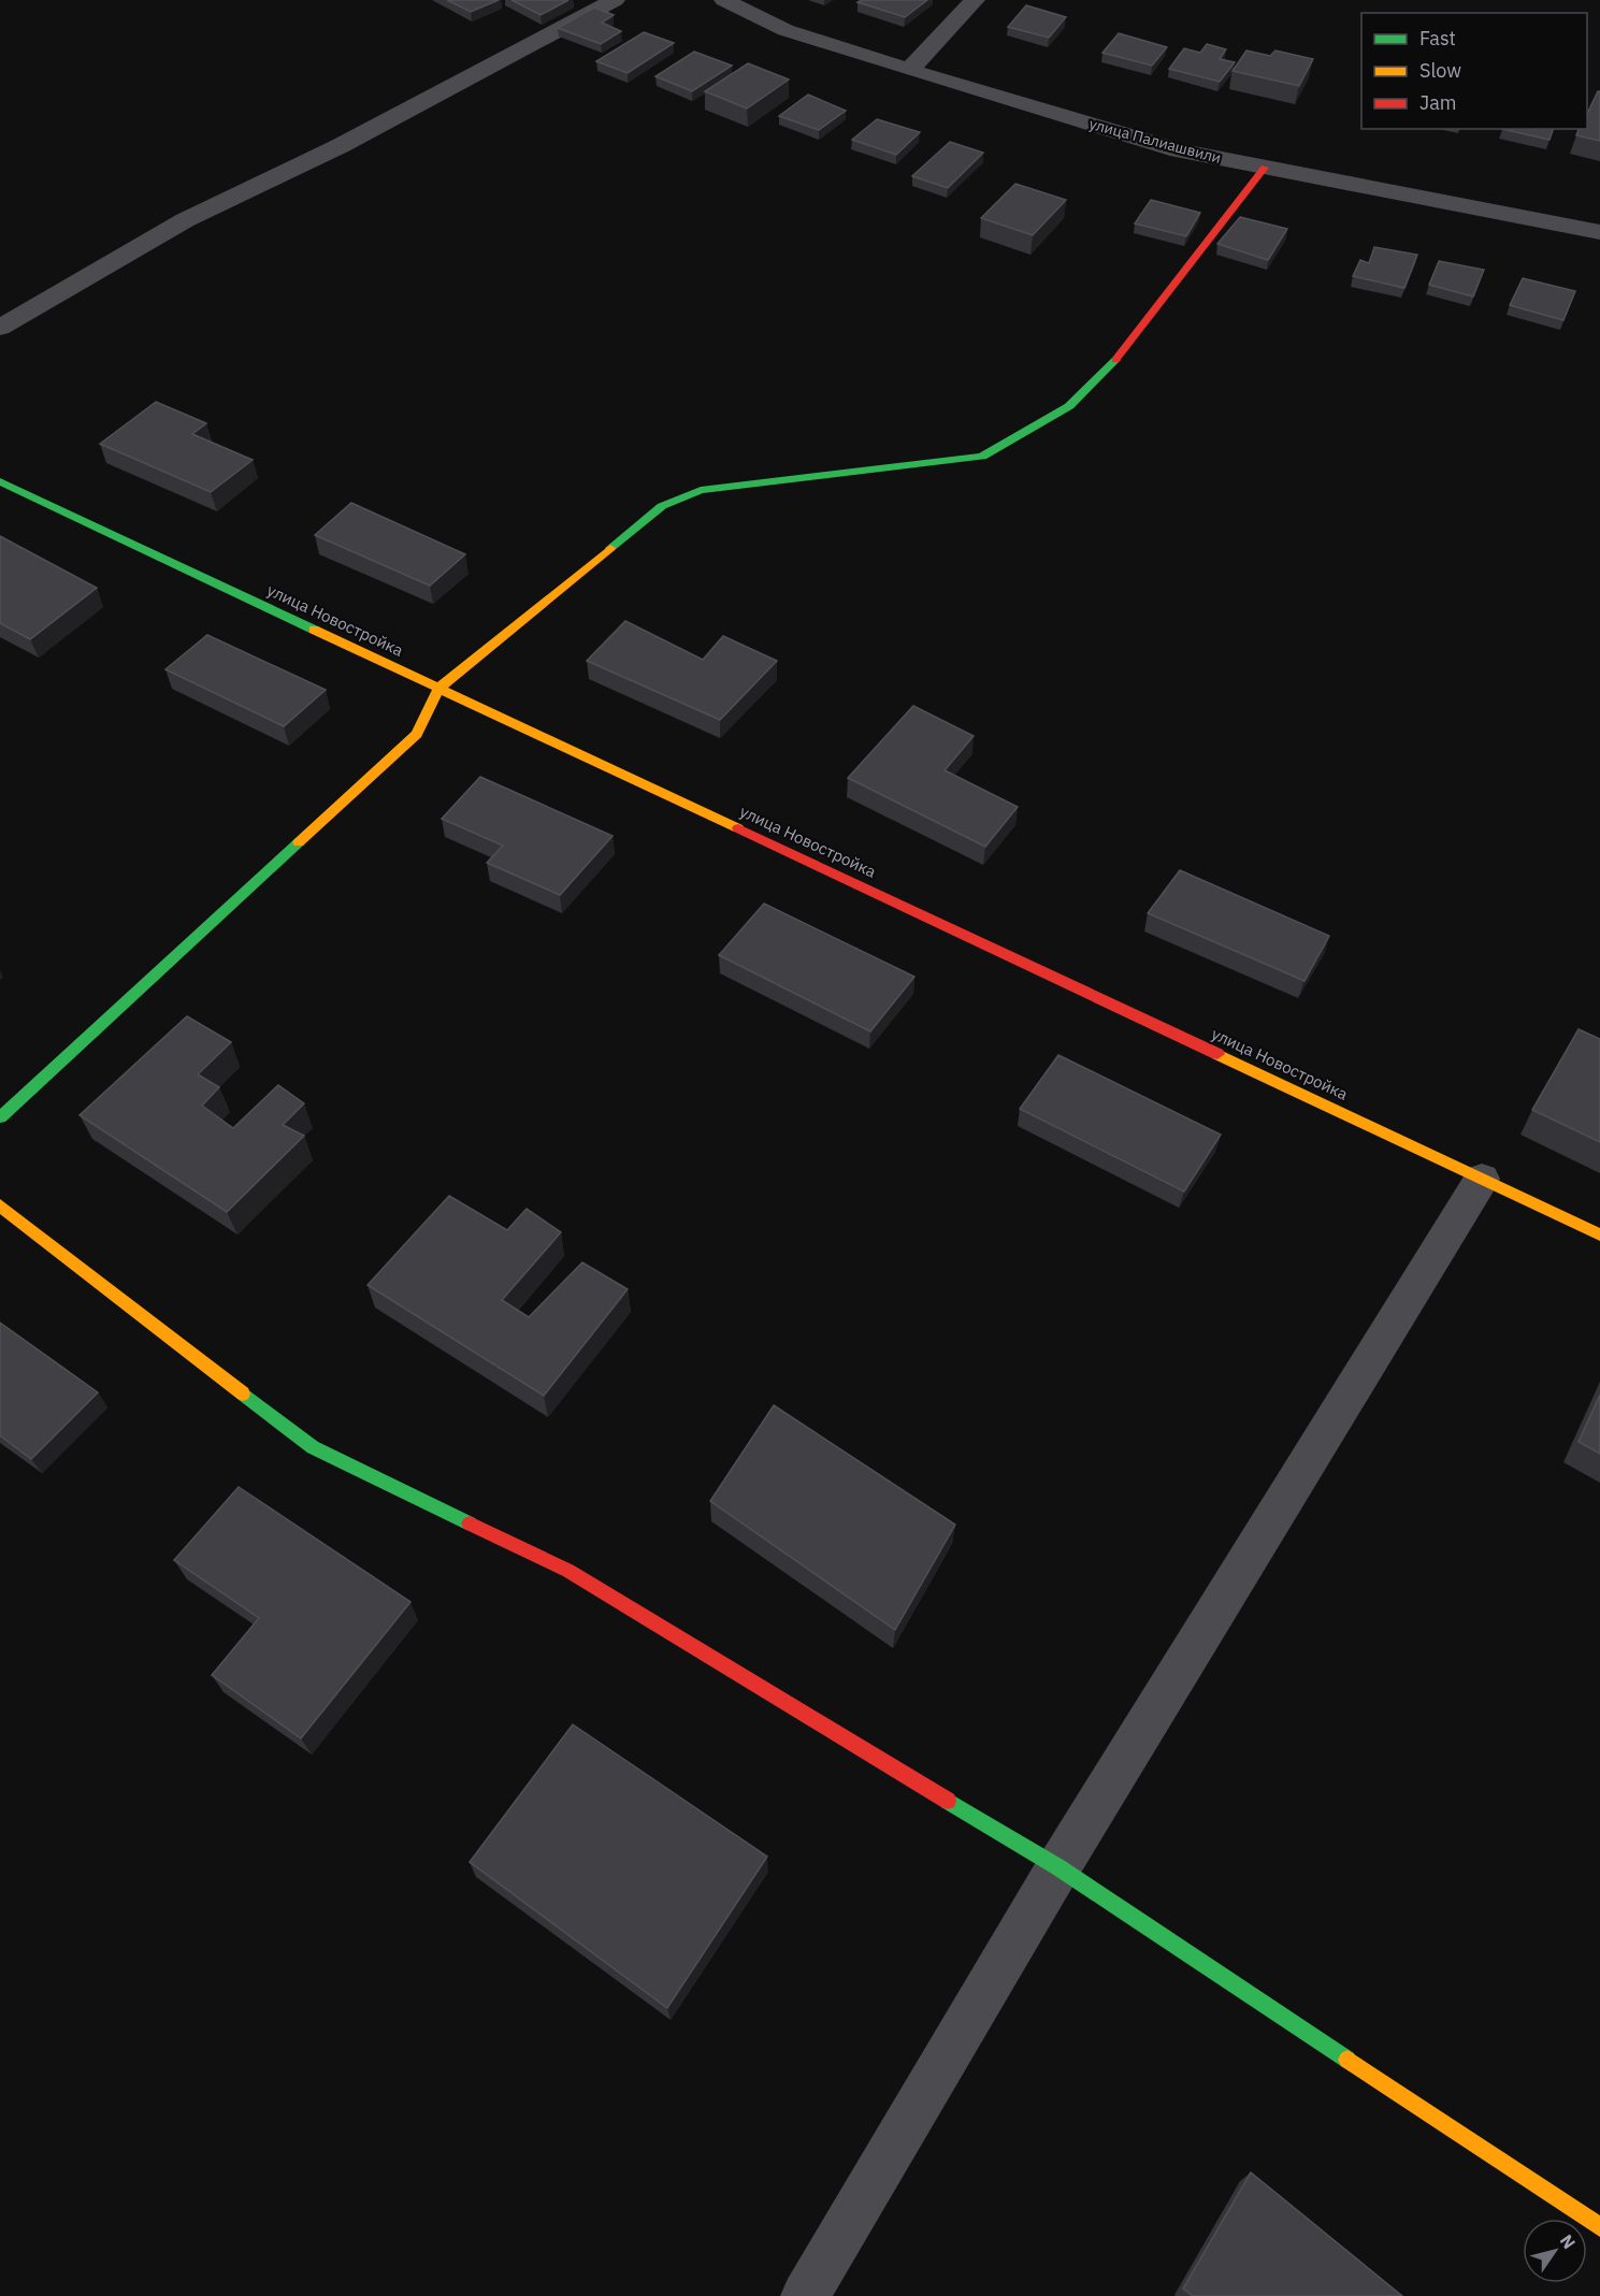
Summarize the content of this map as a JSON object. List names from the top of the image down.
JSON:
{
  "streets": {
    "street": ["улица Палиашвили", "улица Новостройка"]
  },
  "legend": ["Fast", "Slow", "Jam"],
  "north": "top right"
}
